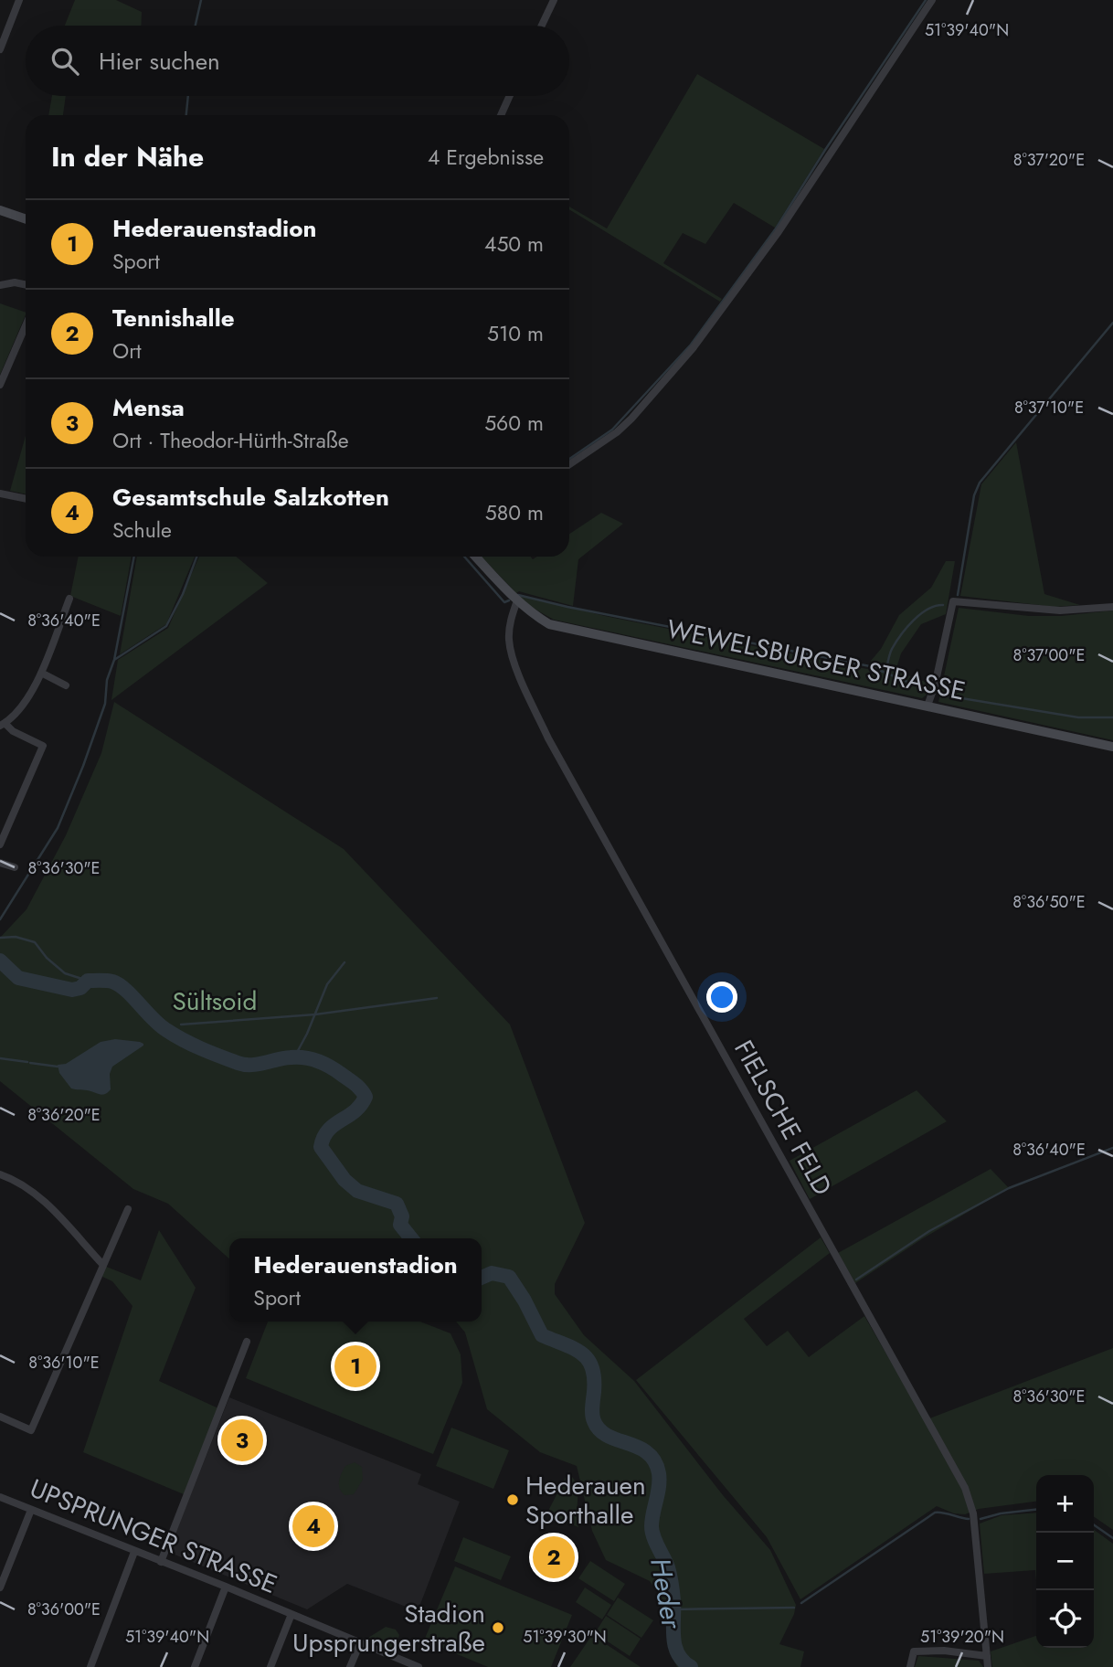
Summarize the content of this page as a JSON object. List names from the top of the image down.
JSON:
{
  "streets": {
    "main road": ["WEWELSBURGER STRASSE"],
    "street": ["FIELSCHE FELD", "UPSPRUNGER STRASSE"]
  },
  "crossings": [
    ["WEWELSBURGER STRASSE", "FIELSCHE FELD"]
  ],
  "water": ["Heder"],
  "parks": ["Sültsoid"],
  "places": ["Hederauen Sporthalle", "Stadion Upsprungerstraße"],
  "page": {
    "search": "Hier suchen",
    "heading": ["In der Nähe", "4 Ergebnisse"],
    "list": [
      {
        "mark": "1",
        "name": "Hederauenstadion",
        "note": "Sport",
        "value": "450 m"
      },
      {
        "mark": "2",
        "name": "Tennishalle",
        "note": "Ort",
        "value": "510 m"
      },
      {
        "mark": "3",
        "name": "Mensa",
        "note": "Ort · Theodor-Hürth-Straße",
        "value": "560 m"
      },
      {
        "mark": "4",
        "name": "Gesamtschule Salzkotten",
        "note": "Schule",
        "value": "580 m"
      }
    ],
    "popup": ["Hederauenstadion", "Sport"],
    "pins": [
      "1",
      "3",
      "4",
      "2"
    ],
    "map_buttons": ["+", "−"]
  },
  "coordinates": [
    "51°39'40\"N",
    "8°37'20\"E",
    "8°37'10\"E",
    "8°36'40\"E",
    "8°37'00\"E",
    "8°36'30\"E",
    "8°36'50\"E",
    "8°36'20\"E",
    "8°36'10\"E",
    "8°36'00\"E",
    "51°39'30\"N",
    "51°39'20\"N"
  ]
}
